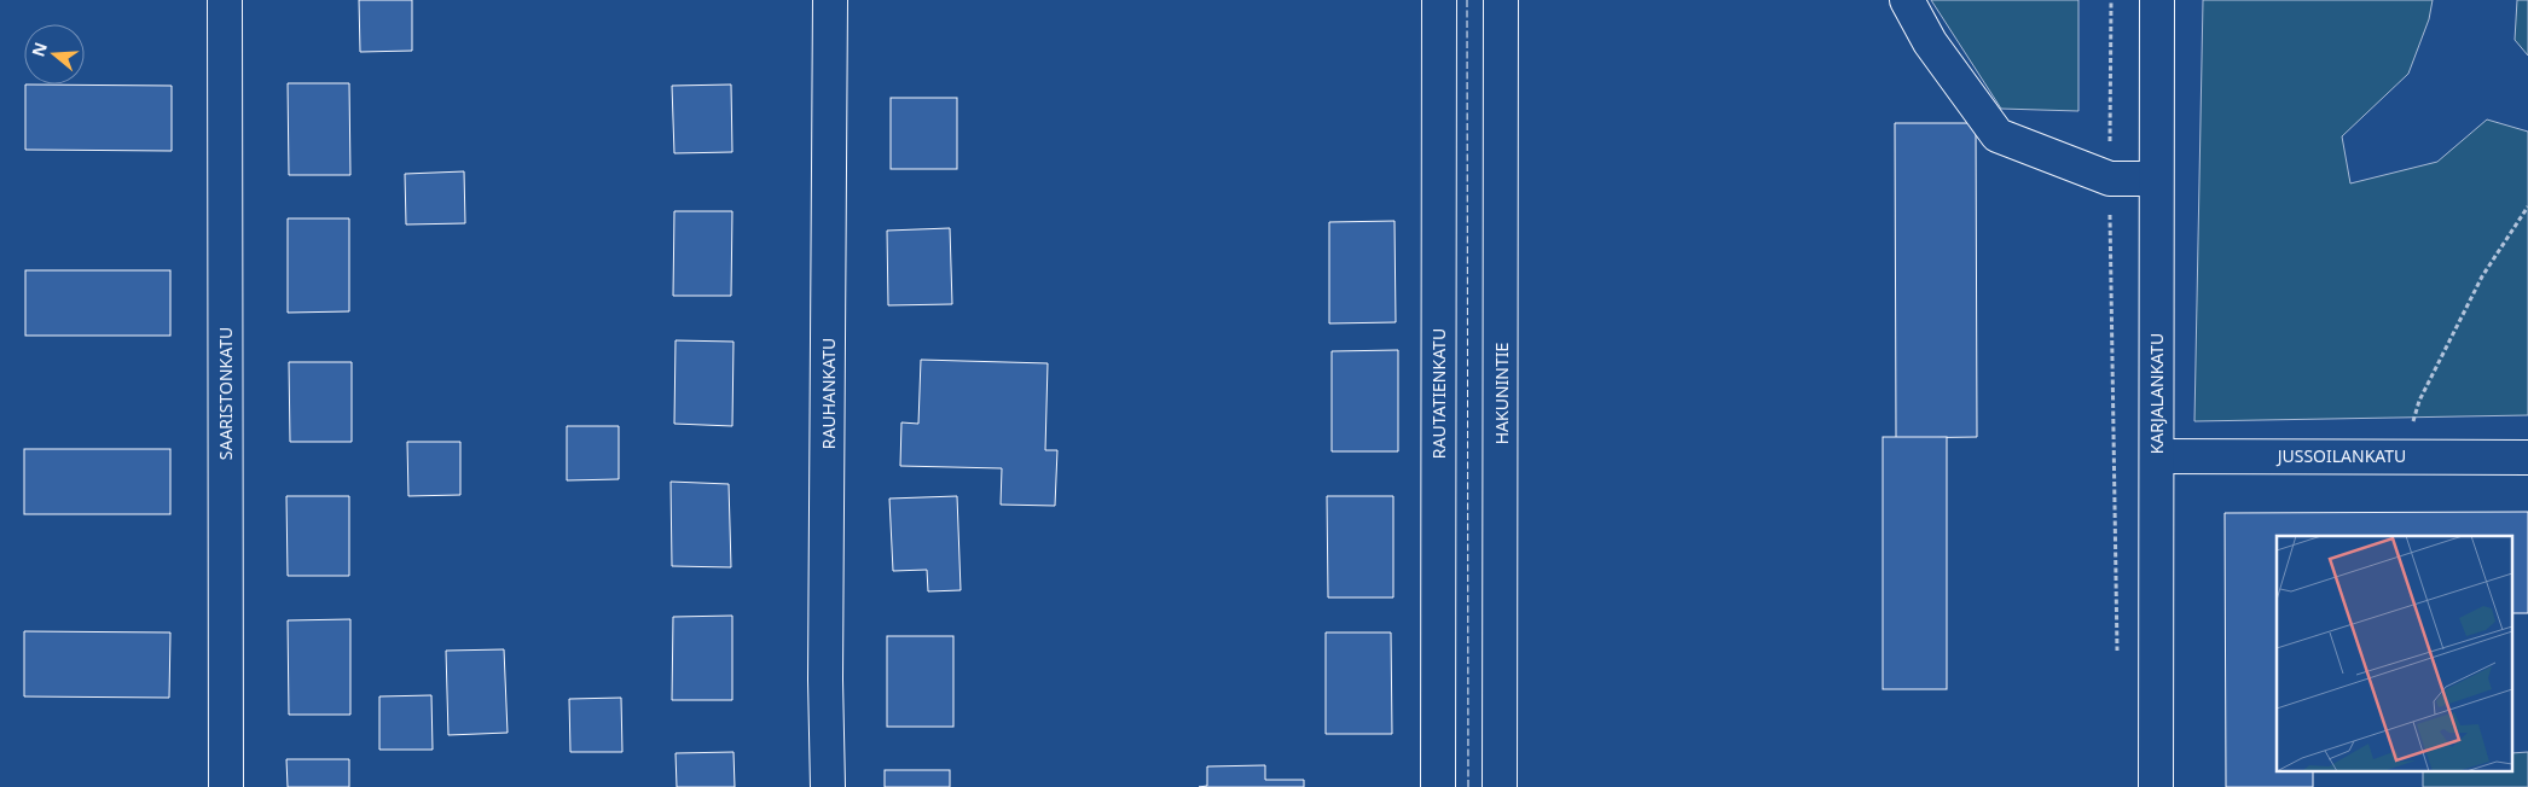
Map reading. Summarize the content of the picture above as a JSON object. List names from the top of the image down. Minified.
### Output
{"streets":{"main road":["SAARISTONKATU","RAUHANKATU","RAUTATIENKATU","HAKUNINTIE","KARJALANKATU","JUSSOILANKATU"]},"crossings":[["KARJALANKATU","JUSSOILANKATU"]],"north":"left"}
